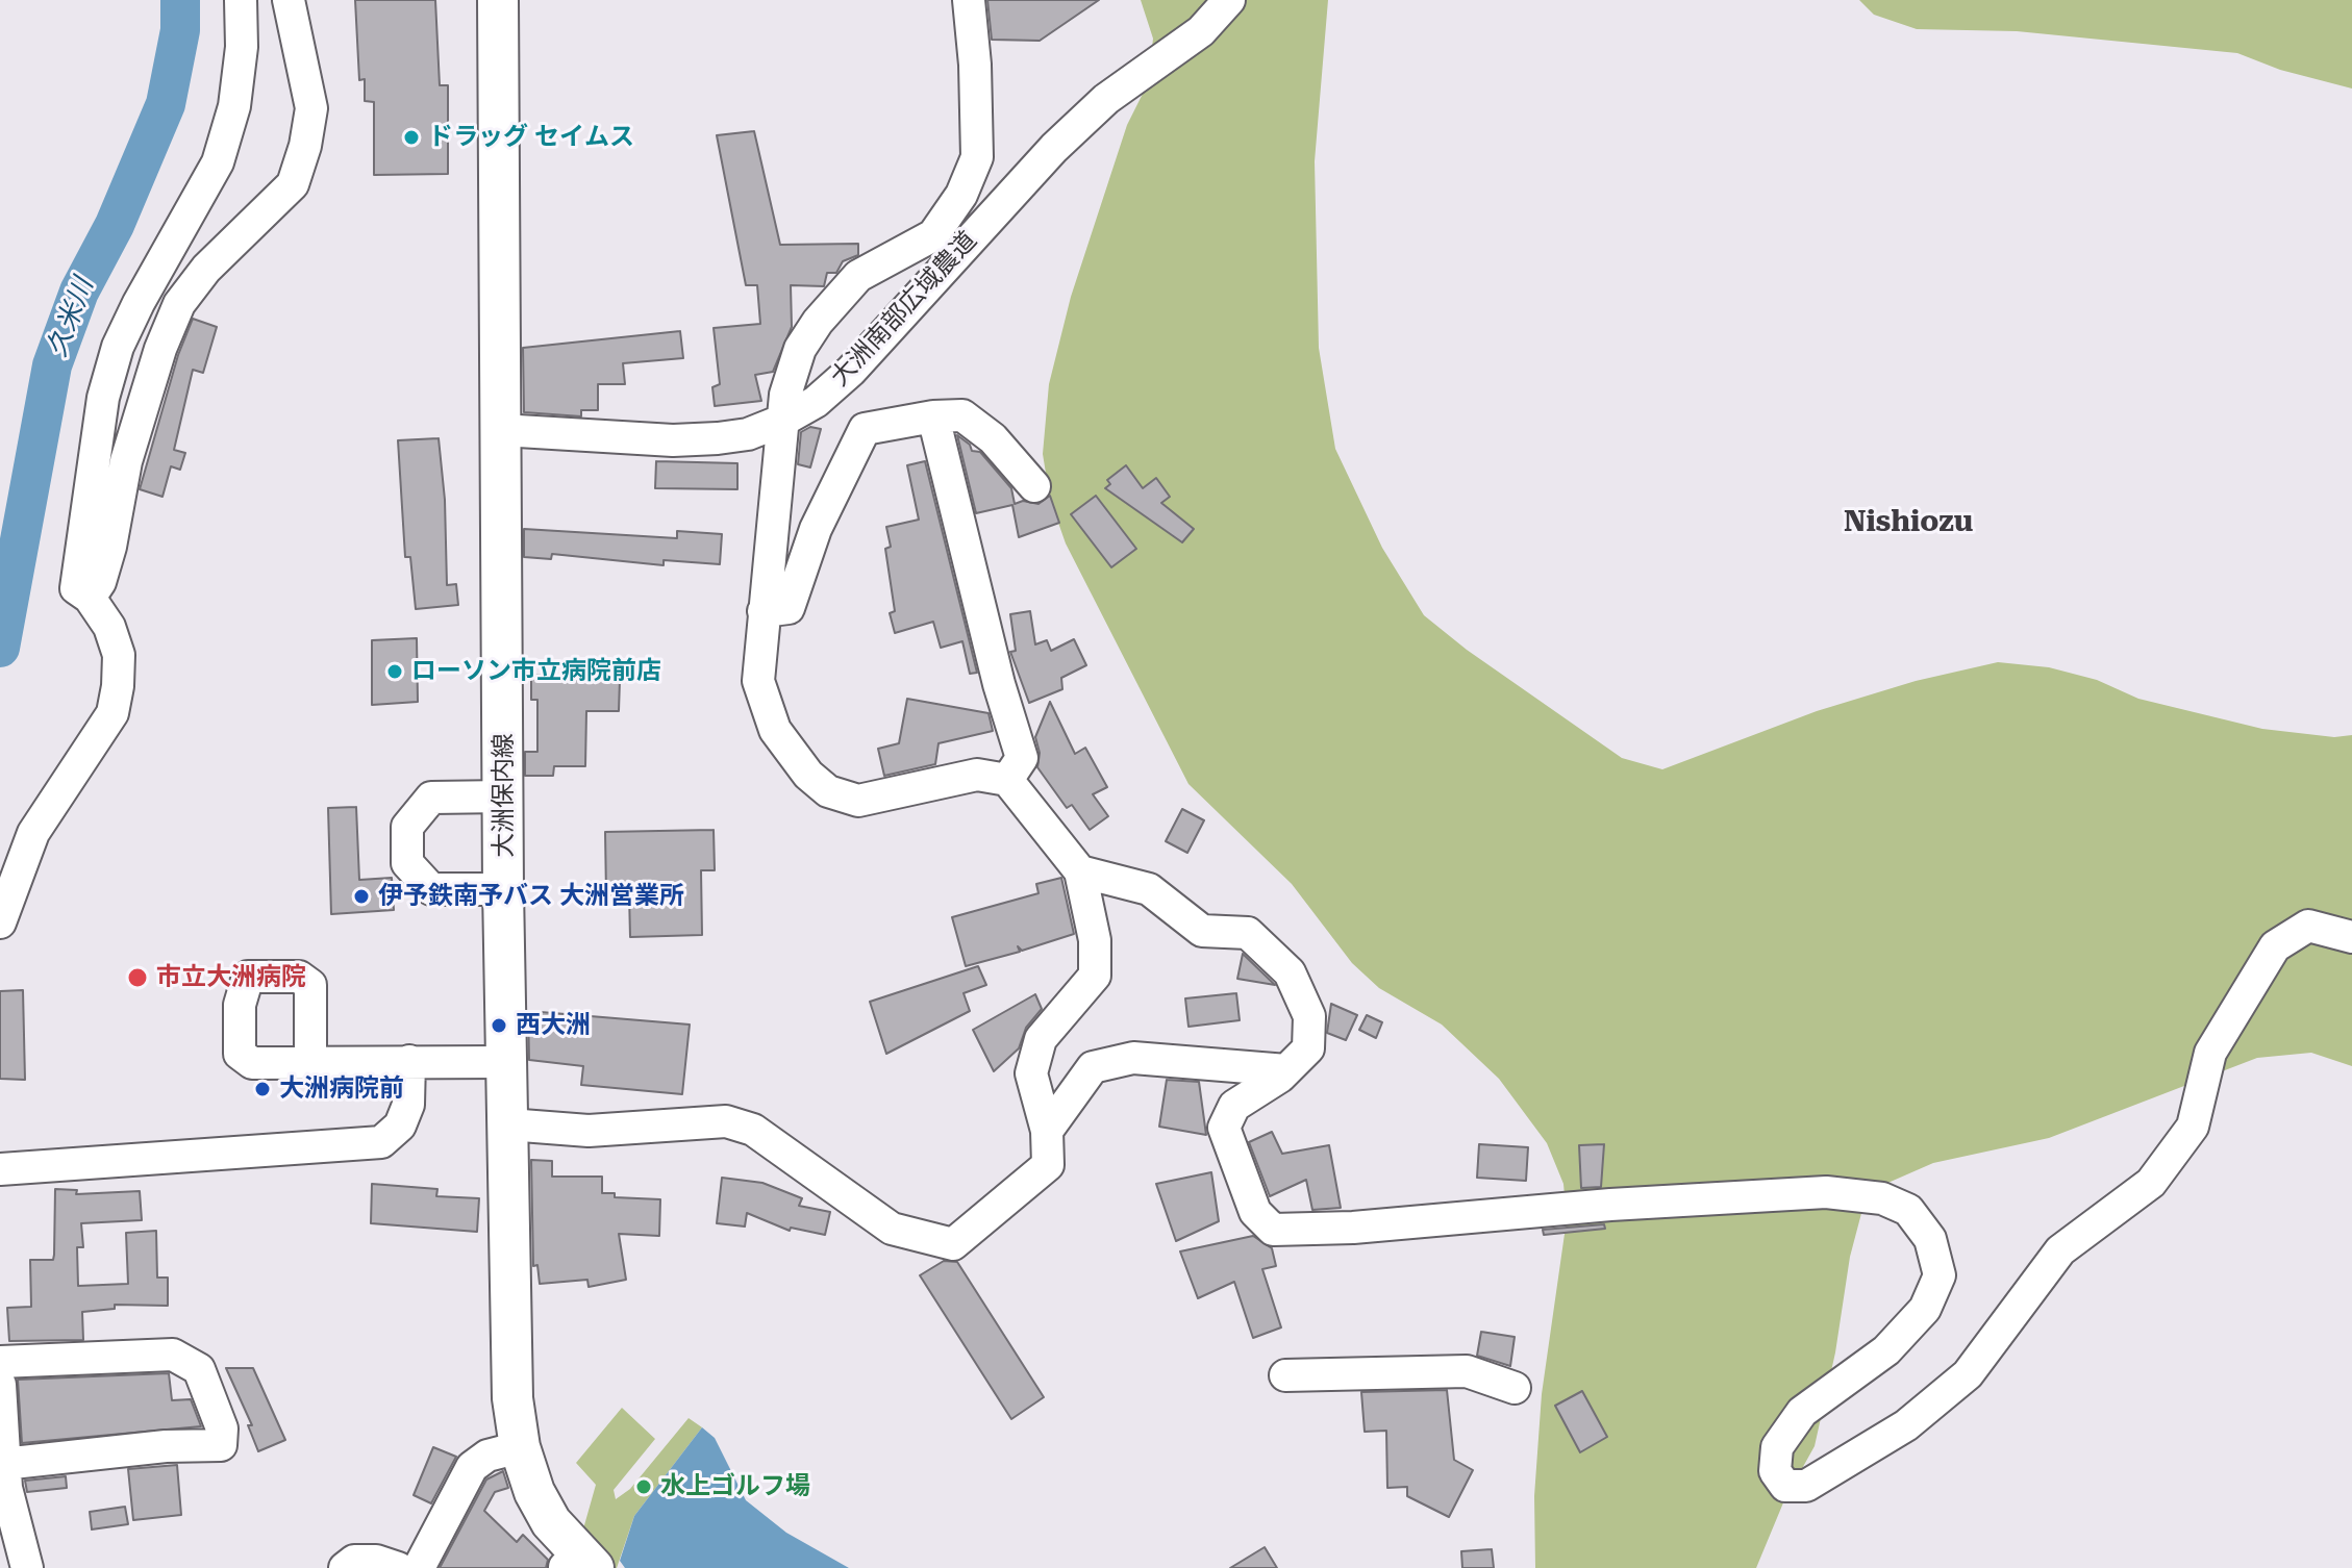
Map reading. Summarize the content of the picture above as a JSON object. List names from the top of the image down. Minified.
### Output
{"streets":{"main road":["大洲保内線"],"street":["大洲南部広域農道"]},"crossings":[["大洲南部広域農道","大洲保内線"]],"districts":["Nishiozu"],"water":["久米川"],"places":["ドラッグ セイムス","ローソン市立病院前店","伊予鉄南予バス 大洲営業所","市立大洲病院","西大洲","大洲病院前","水上ゴルフ場"]}
